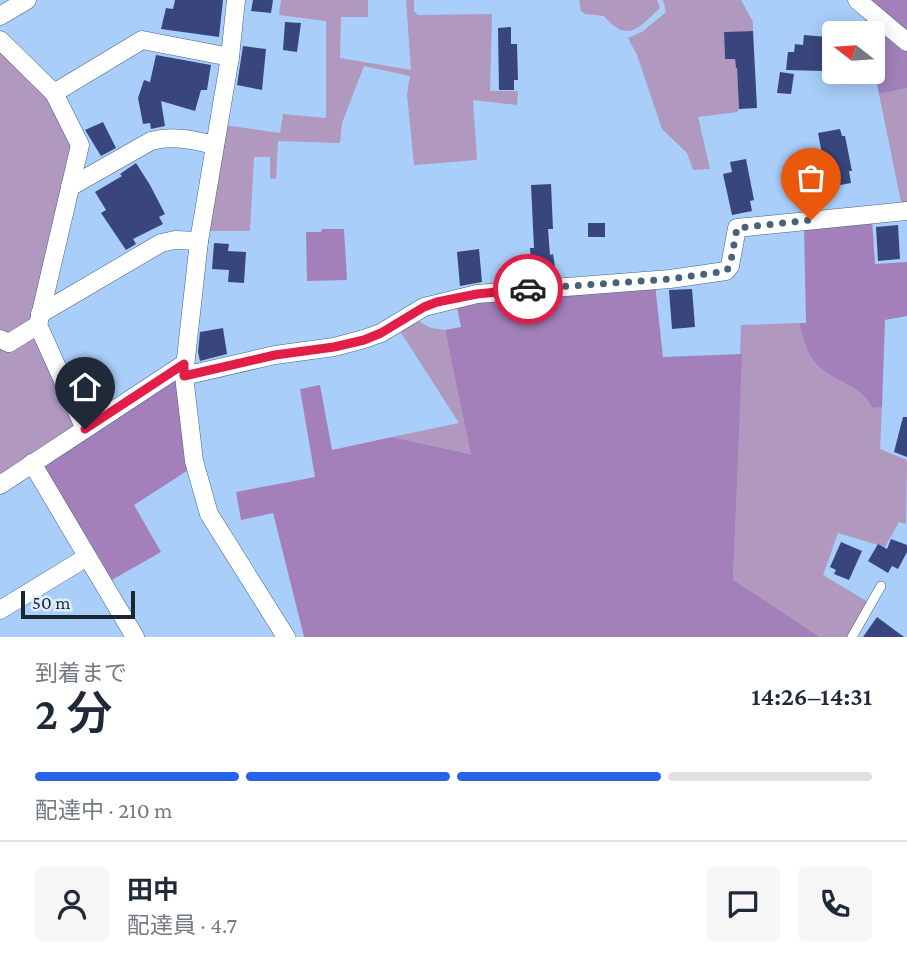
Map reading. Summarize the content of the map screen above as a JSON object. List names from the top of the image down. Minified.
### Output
{"scale_bar":"50 m","north":"left","page":{"scale":"50 m","heading":["2 分","到着まで","14:26–14:31"],"panel":["田中","配達員 · 4.7"],"bar":"配達中 · 210 m"}}
